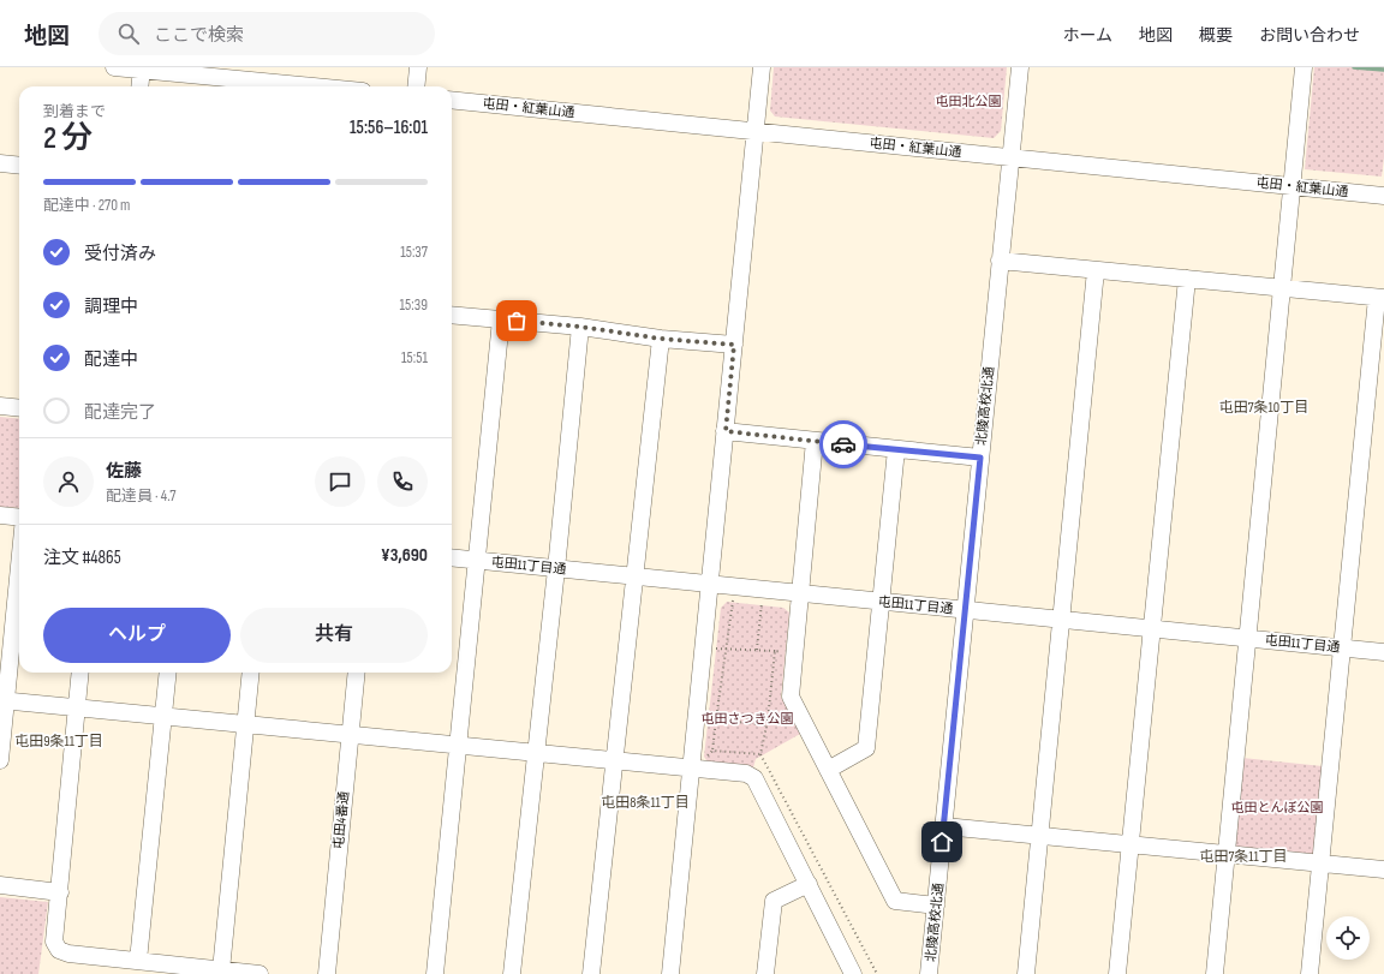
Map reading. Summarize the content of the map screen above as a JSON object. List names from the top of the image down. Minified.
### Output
{"streets":{"street":["屯田・紅葉山通","北陵高校北通","屯田11丁目通","屯田4番通"]},"crossings":[["屯田・紅葉山通","北陵高校北通"],["北陵高校北通","屯田11丁目通"]],"districts":["屯田7条10丁目","屯田9条11丁目","屯田8条11丁目","屯田7条11丁目"],"parks":["屯田北公園","屯田さつき公園","屯田とんぼ公園"],"page":{"header":"地図","search":"ここで検索","nav":["ホーム","地図","概要","お問い合わせ"],"heading":["2 分","到着まで","15:56–16:01"],"panel":["佐藤","配達員 · 4.7","注文 #4865","¥3,690"],"bar":"配達中 · 270 m","list":[["受付済み","15:37"],["調理中","15:39"],["配達中","15:51"],"配達完了"],"buttons":["ヘルプ","共有"]}}
